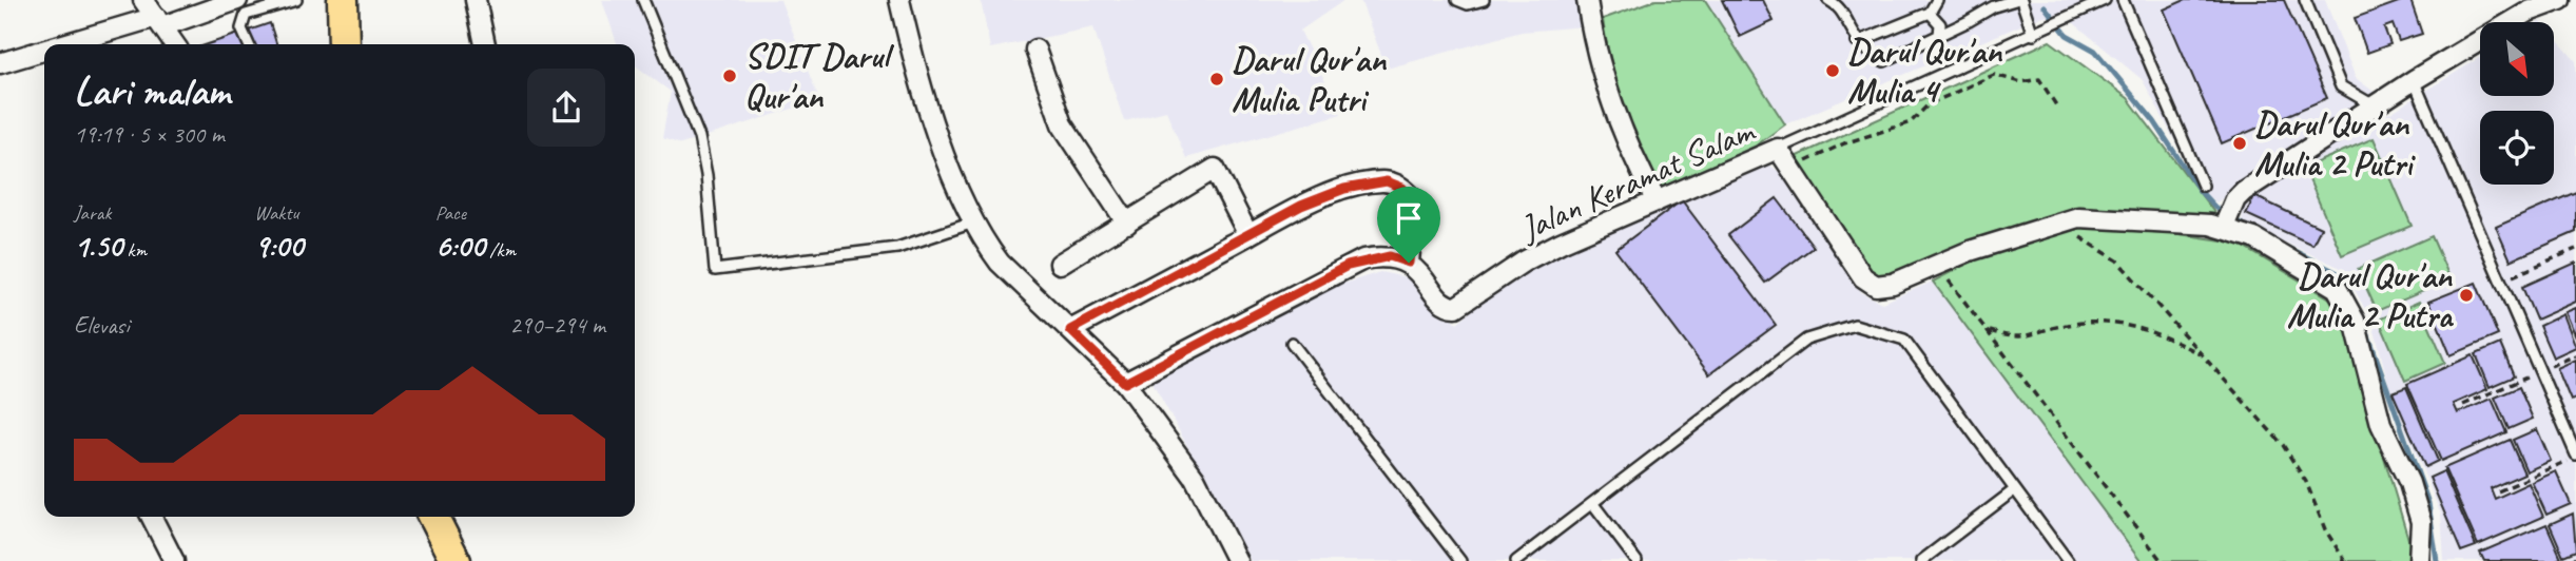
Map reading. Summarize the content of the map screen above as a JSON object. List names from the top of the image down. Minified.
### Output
{"streets":{"street":["Jalan Keramat Salam"]},"places":["Darul Qur'an Mulia 4","SDIT Darul Qur'an","Darul Qur'an Mulia Putri","Darul Qur'an Mulia 2 Putri","Darul Qur'an Mulia 2 Putra"],"north":"bottom right","page":{"heading":["Lari malam","19:19 · 5 × 300 m"],"stats":[["Jarak","1.50 km"],["Waktu","9:00"],["Pace","6:00 /km"]],"chart":["Elevasi","290–294 m"]}}
